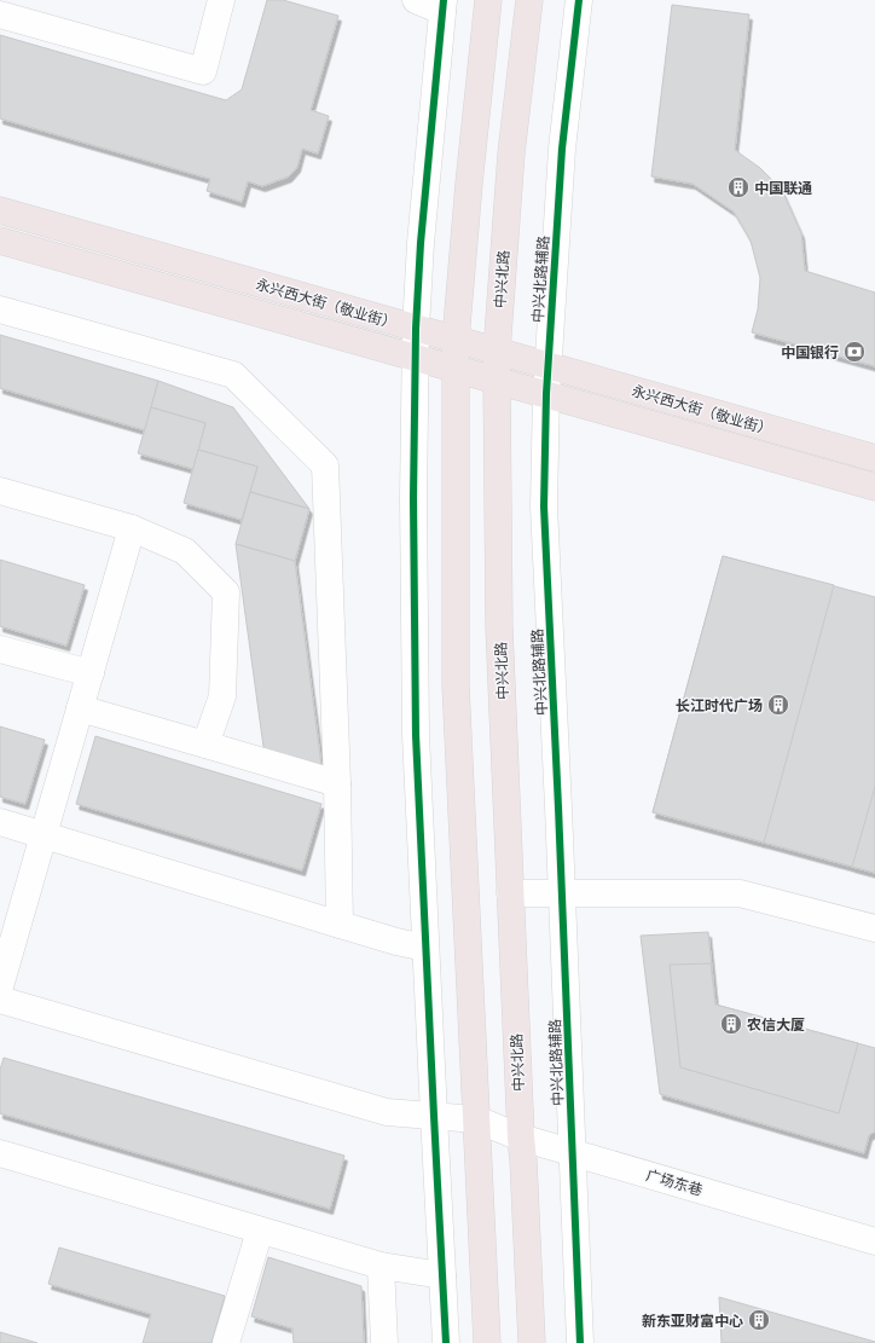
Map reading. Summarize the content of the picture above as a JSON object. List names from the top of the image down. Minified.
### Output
{"streets":{"main road":["中兴北路","永兴西大街（敬业街）"],"street":["中兴北路辅路","广场东巷"]},"crossings":[["中兴北路","永兴西大街（敬业街）"],["中兴北路","广场东巷"],["中兴北路辅路","永兴西大街（敬业街）"],["中兴北路辅路","广场东巷"]],"places":{"building":["中国联通","长江时代广场","农信大厦","新东亚财富中心"],"bank":["中国银行"]}}
